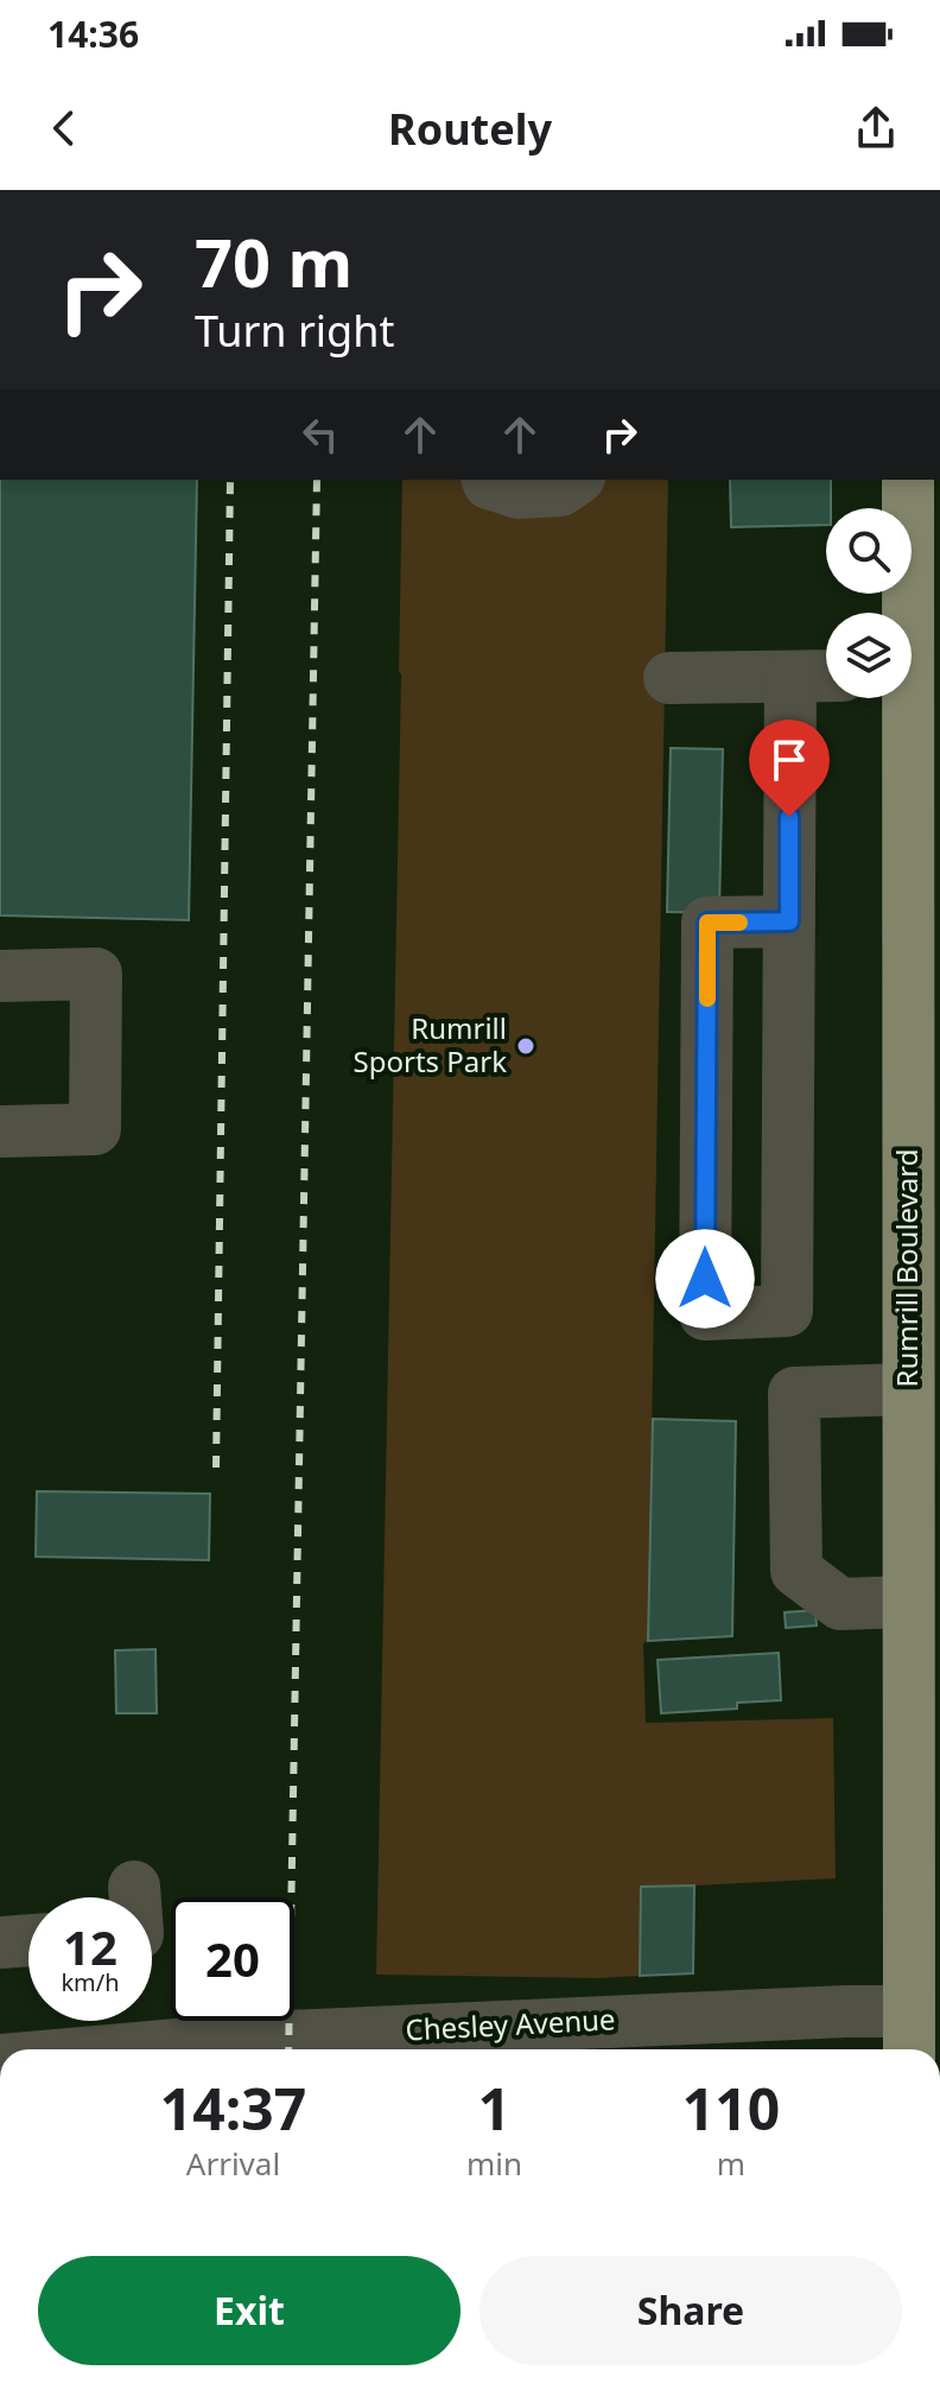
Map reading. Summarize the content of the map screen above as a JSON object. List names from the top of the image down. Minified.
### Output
{"streets":{"main road":["Rumrill Boulevard"],"street":["Chesley Avenue"]},"crossings":[["Rumrill Boulevard","Chesley Avenue"]],"places":["Rumrill Sports Park"],"page":{"status":"14:36","header":"Routely","turn":["70 m","Turn right"],"speed":"12 km/h","limit":"20","eta":["14:37","Arrival","1","min","110","m"],"buttons":["Exit","Share"]}}
